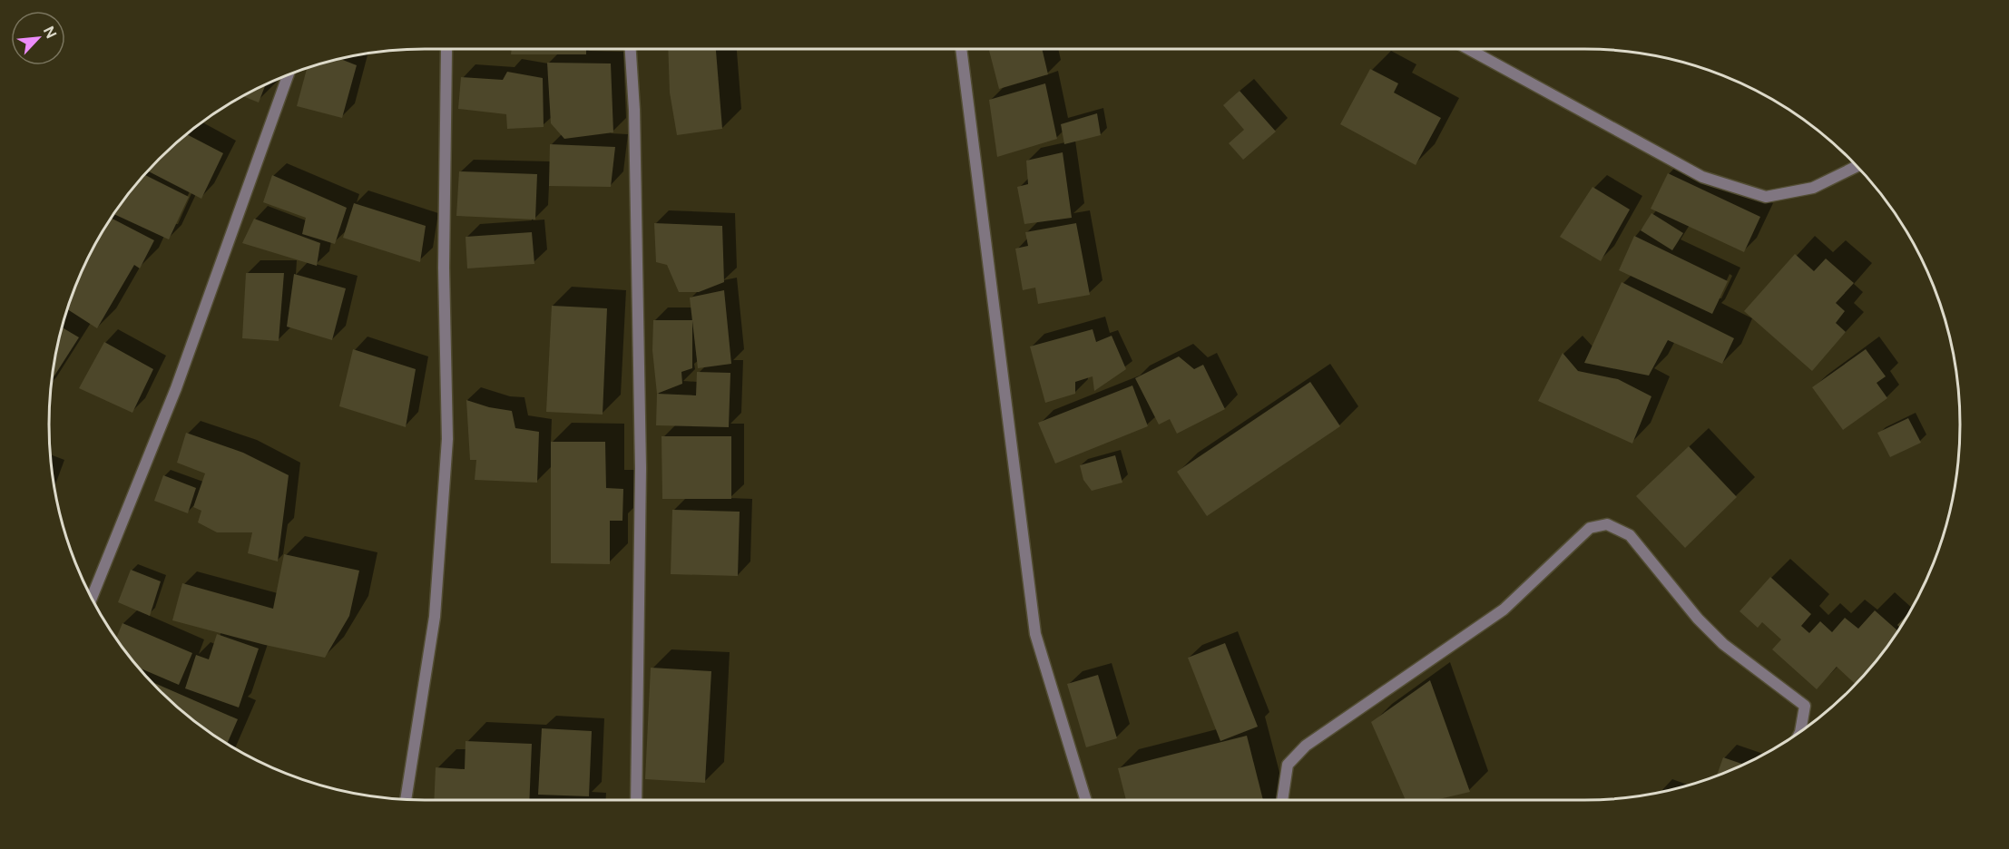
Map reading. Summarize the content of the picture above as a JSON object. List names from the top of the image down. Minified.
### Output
{"north":"top right"}
